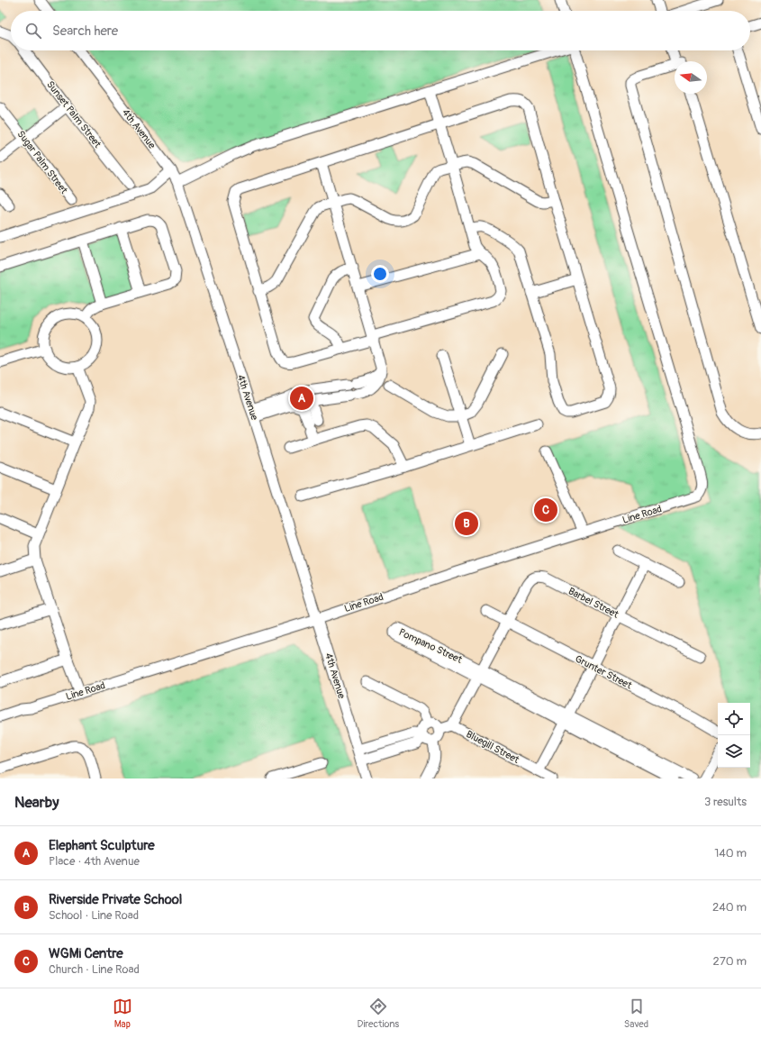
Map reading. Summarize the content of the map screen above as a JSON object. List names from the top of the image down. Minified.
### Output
{"streets":{"street":["Sunset Palm Street","4th Avenue","Sugar Palm Street","Line Road","Barbel Street","Pompano Street","Grunter Street","Bluegill Street"]},"crossings":[["4th Avenue","Line Road"],["Barbel Street","Pompano Street"],["Barbel Street","Grunter Street"],["Barbel Street","Bluegill Street"]],"north":"left","page":{"search":"Search here","pins":["A","C","B"],"heading":["Nearby","3 results"],"list":[{"mark":"A","name":"Elephant Sculpture","note":"Place · 4th Avenue","value":"140 m"},{"mark":"B","name":"Riverside Private School","note":"School · Line Road","value":"240 m"},{"mark":"C","name":"WGMi Centre","note":"Church · Line Road","value":"270 m"}],"nav":["Map","Directions","Saved"]}}
